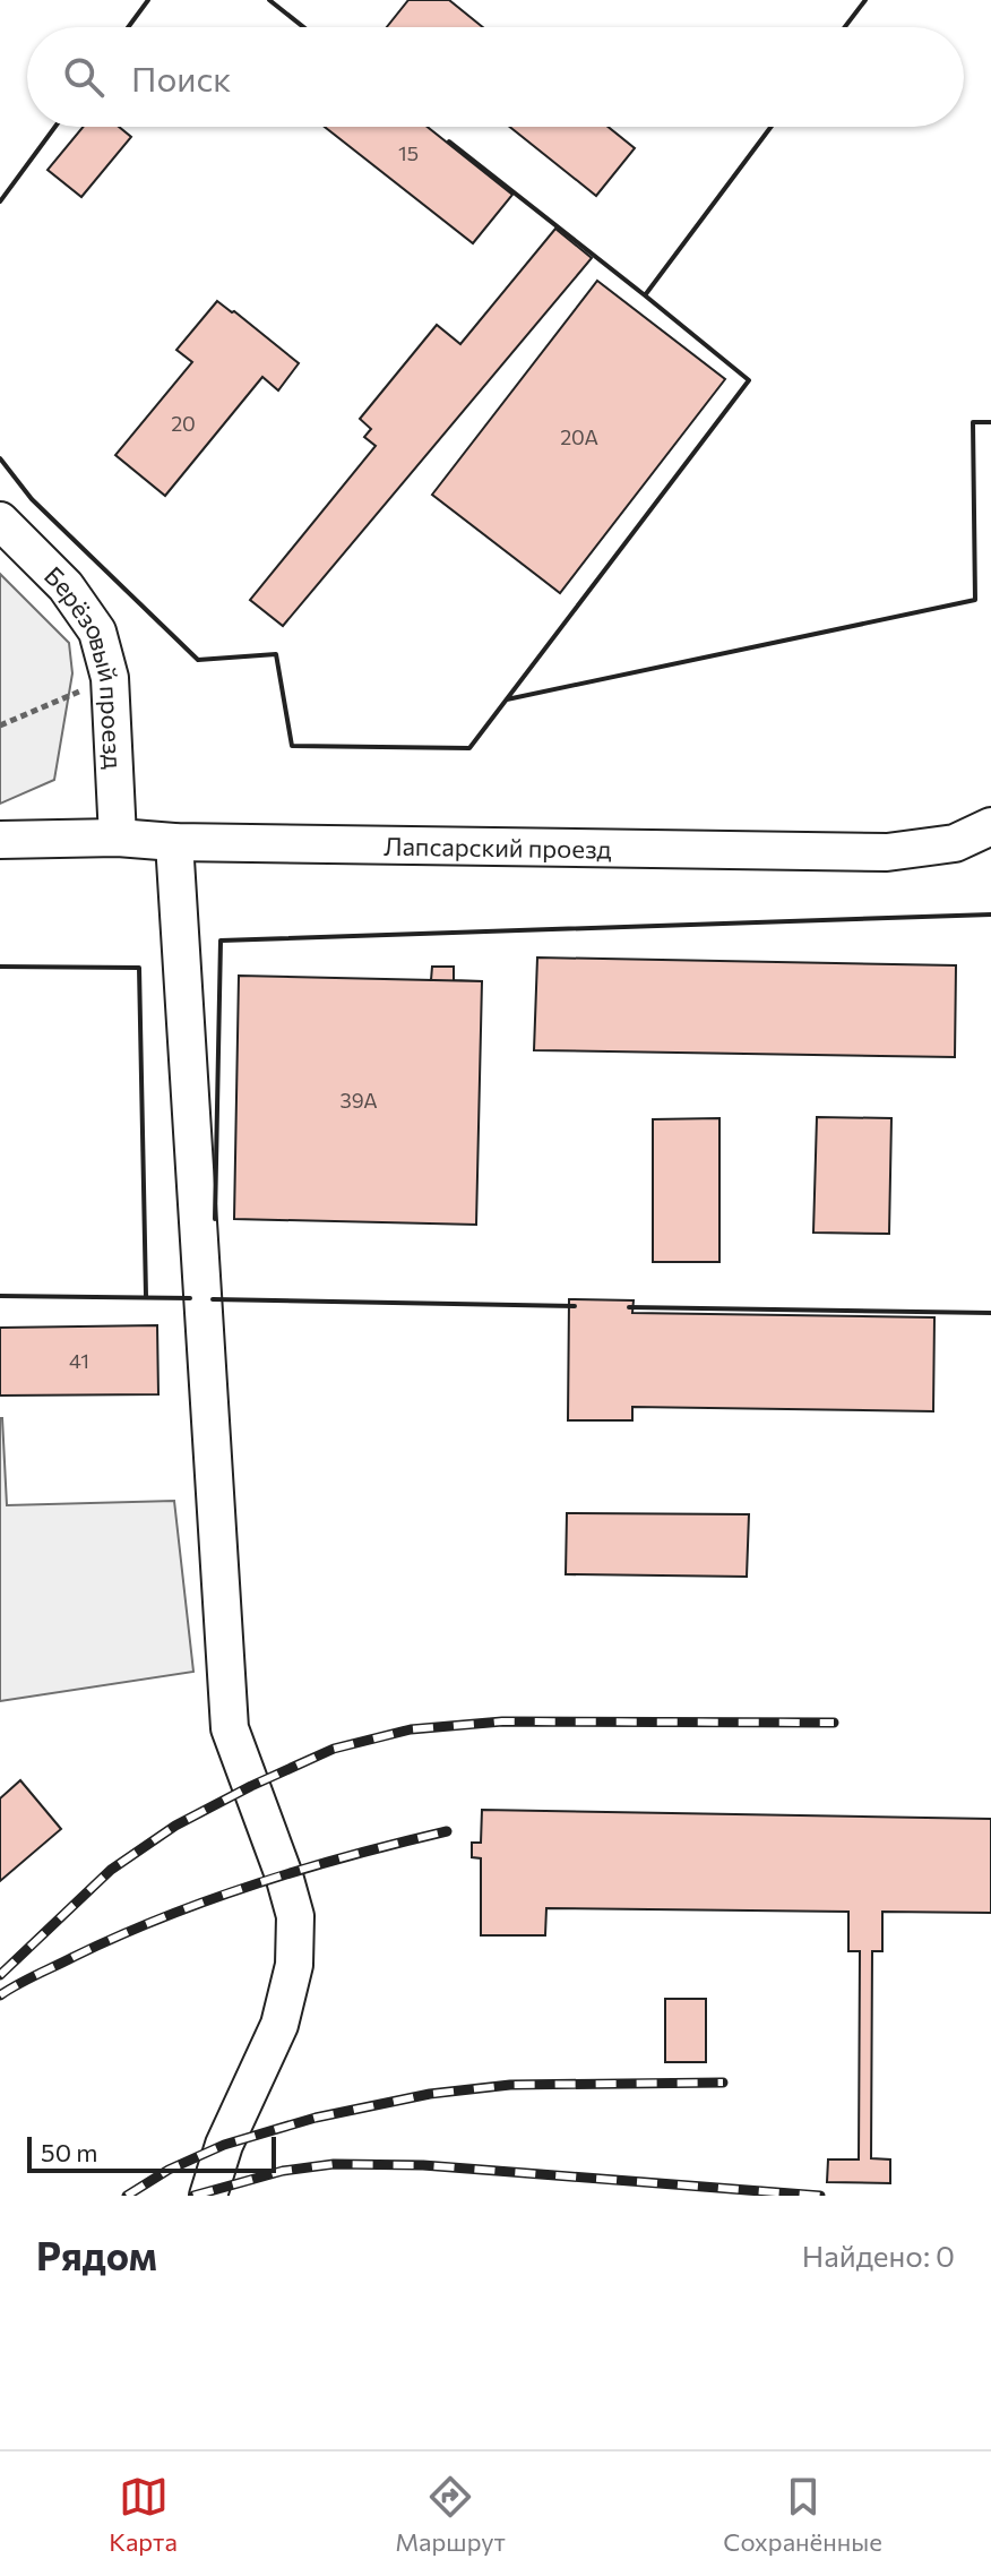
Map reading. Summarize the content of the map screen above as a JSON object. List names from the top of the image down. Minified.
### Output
{"streets":{"street":["Берёзовый проезд","Лапсарский проезд"]},"crossings":[["Берёзовый проезд","Лапсарский проезд"]],"house_numbers":["15","20","20А","39А","41"],"scale_bar":"50 m","page":{"search":"Поиск","scale":"50 m","heading":["Рядом","Найдено: 0"],"nav":["Карта","Маршрут","Сохранённые"]}}
